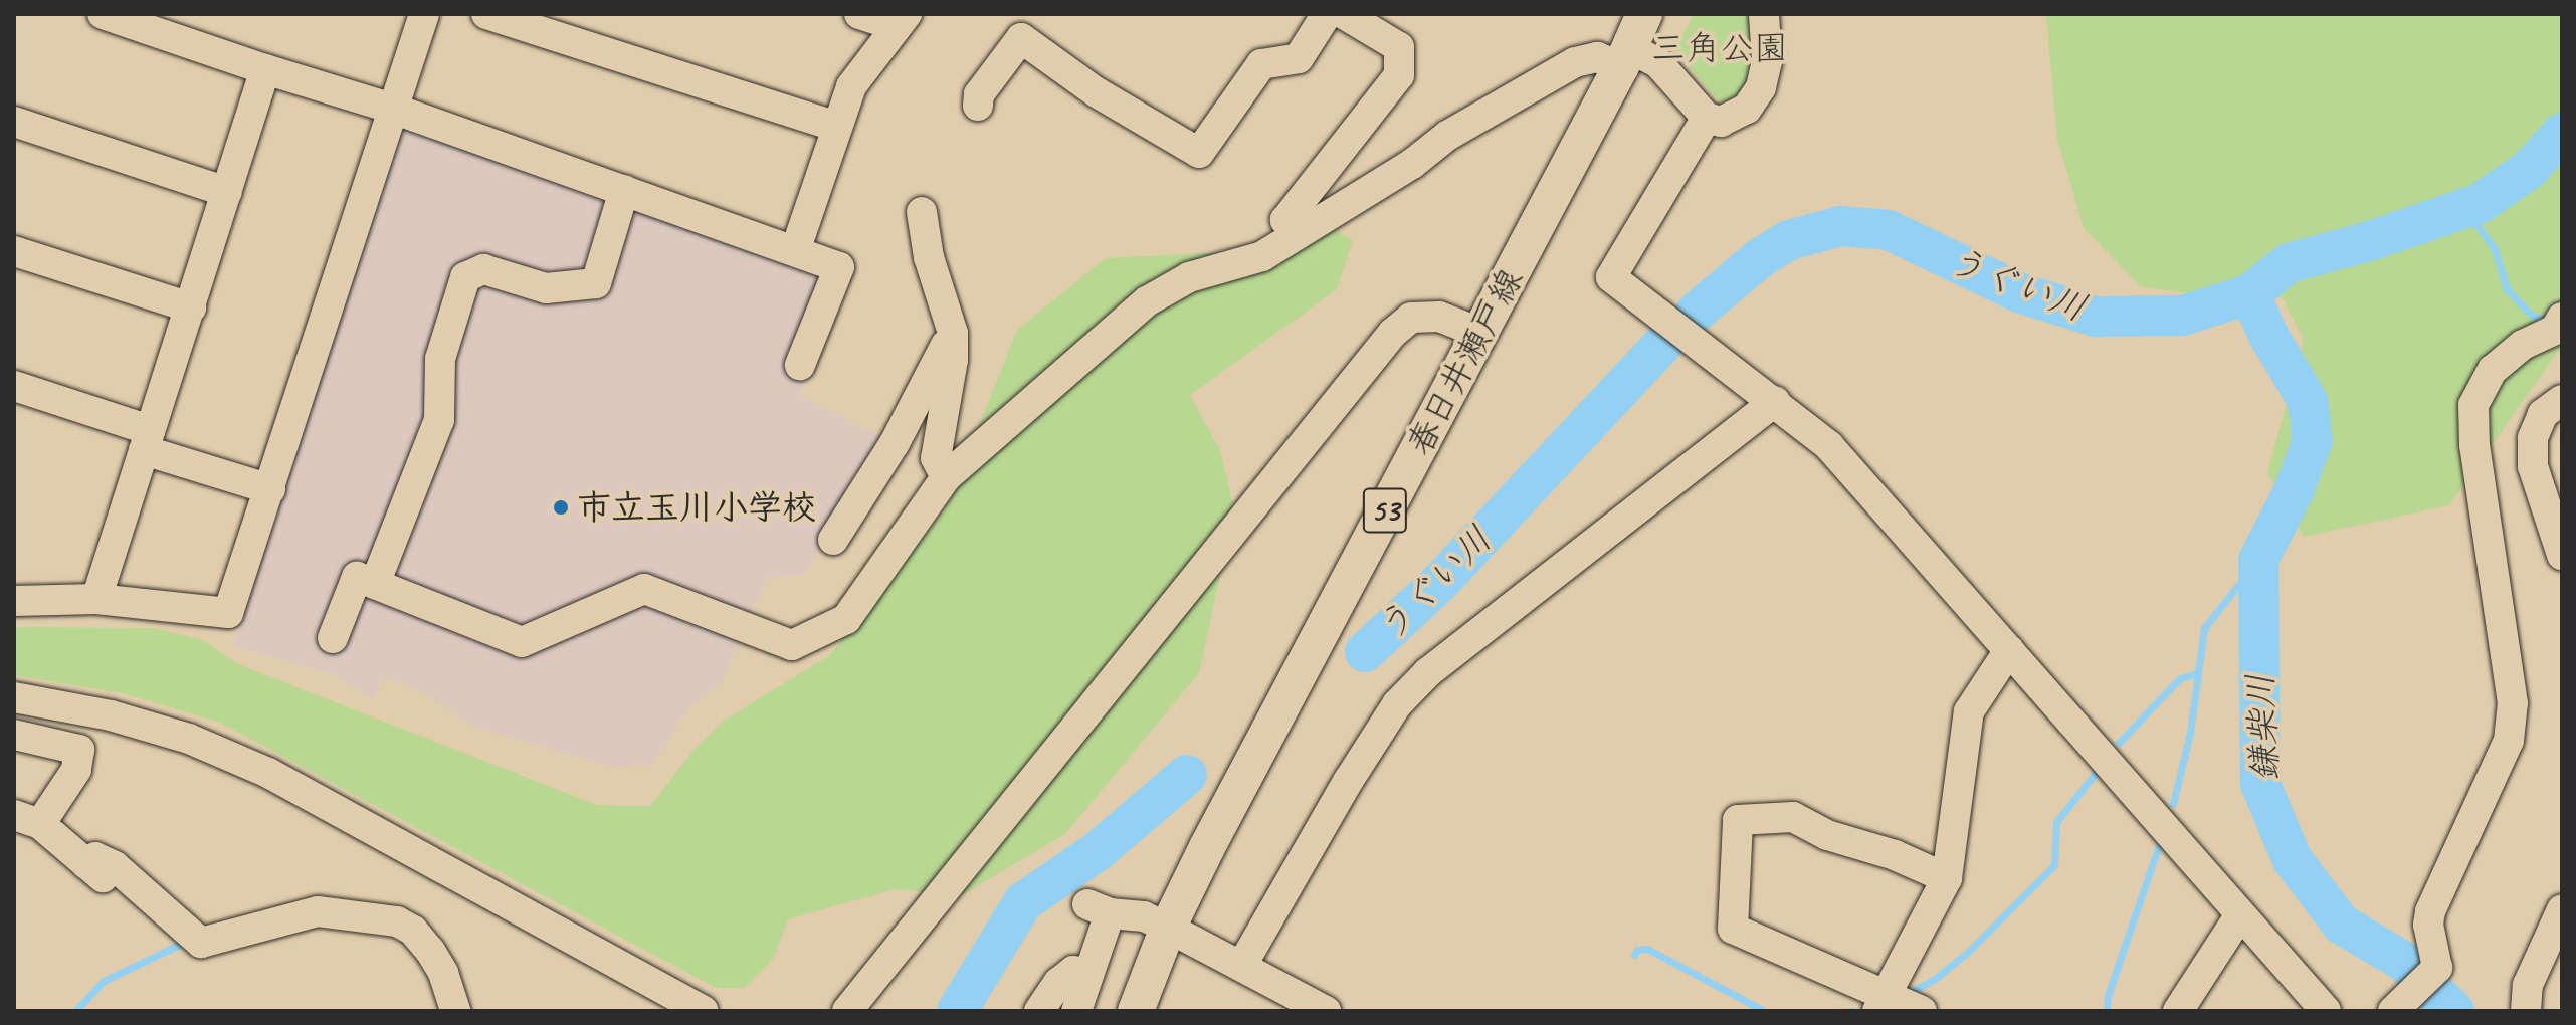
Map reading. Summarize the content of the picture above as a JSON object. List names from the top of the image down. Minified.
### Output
{"streets":{"main road":["春日井瀬戸線","53"]},"water":["うぐい川","鎌柴川"],"parks":["三角公園"],"places":["市立玉川小学校"]}
